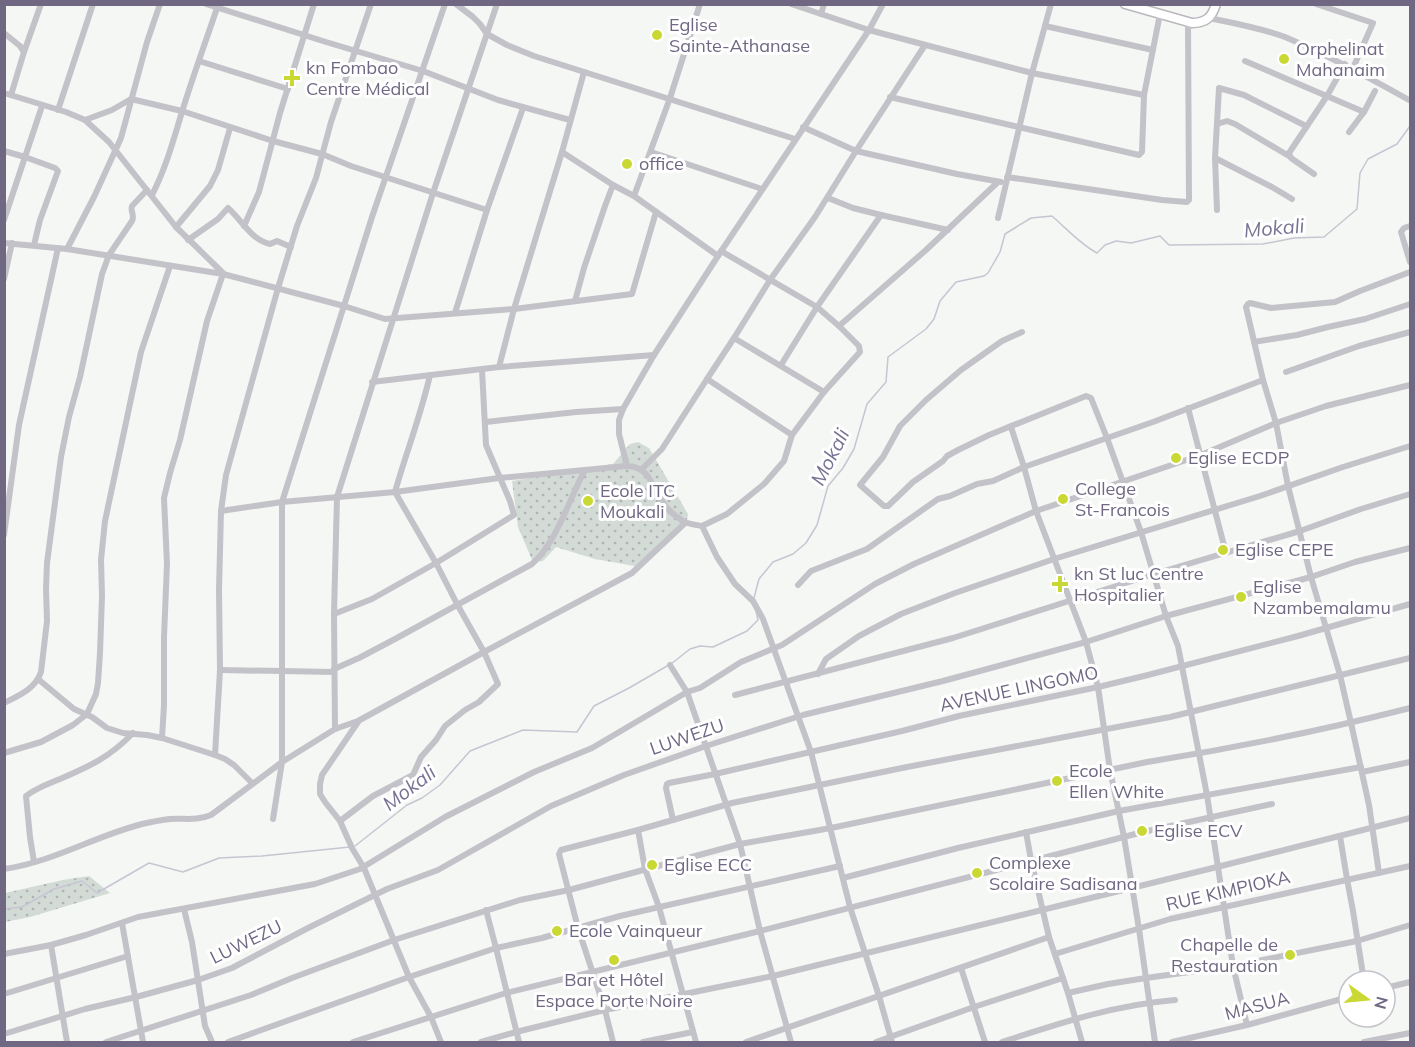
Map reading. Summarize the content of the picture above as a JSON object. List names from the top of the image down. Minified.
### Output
{"streets":{"street":["AVENUE LINGOMO","LUWEZU","RUE KIMPIOKA","MASUA"]},"water":["Mokali"],"places":{"other":["Eglise Sainte-Athanase","Orphelinat Mahanaim","office","Eglise ECDP","College St-Francois","Ecole ITC Moukali","Eglise CEPE","Eglise Nzambemalamu","Ecole Ellen White","Eglise ECV","Eglise ECC","Complexe Scolaire Sadisana","Ecole Vainqueur","Chapelle de Restauration","Bar et Hôtel Espace Porte Noire"],"health":["kn Fombao Centre Médical","kn St luc Centre Hospitalier"]},"north":"right"}
